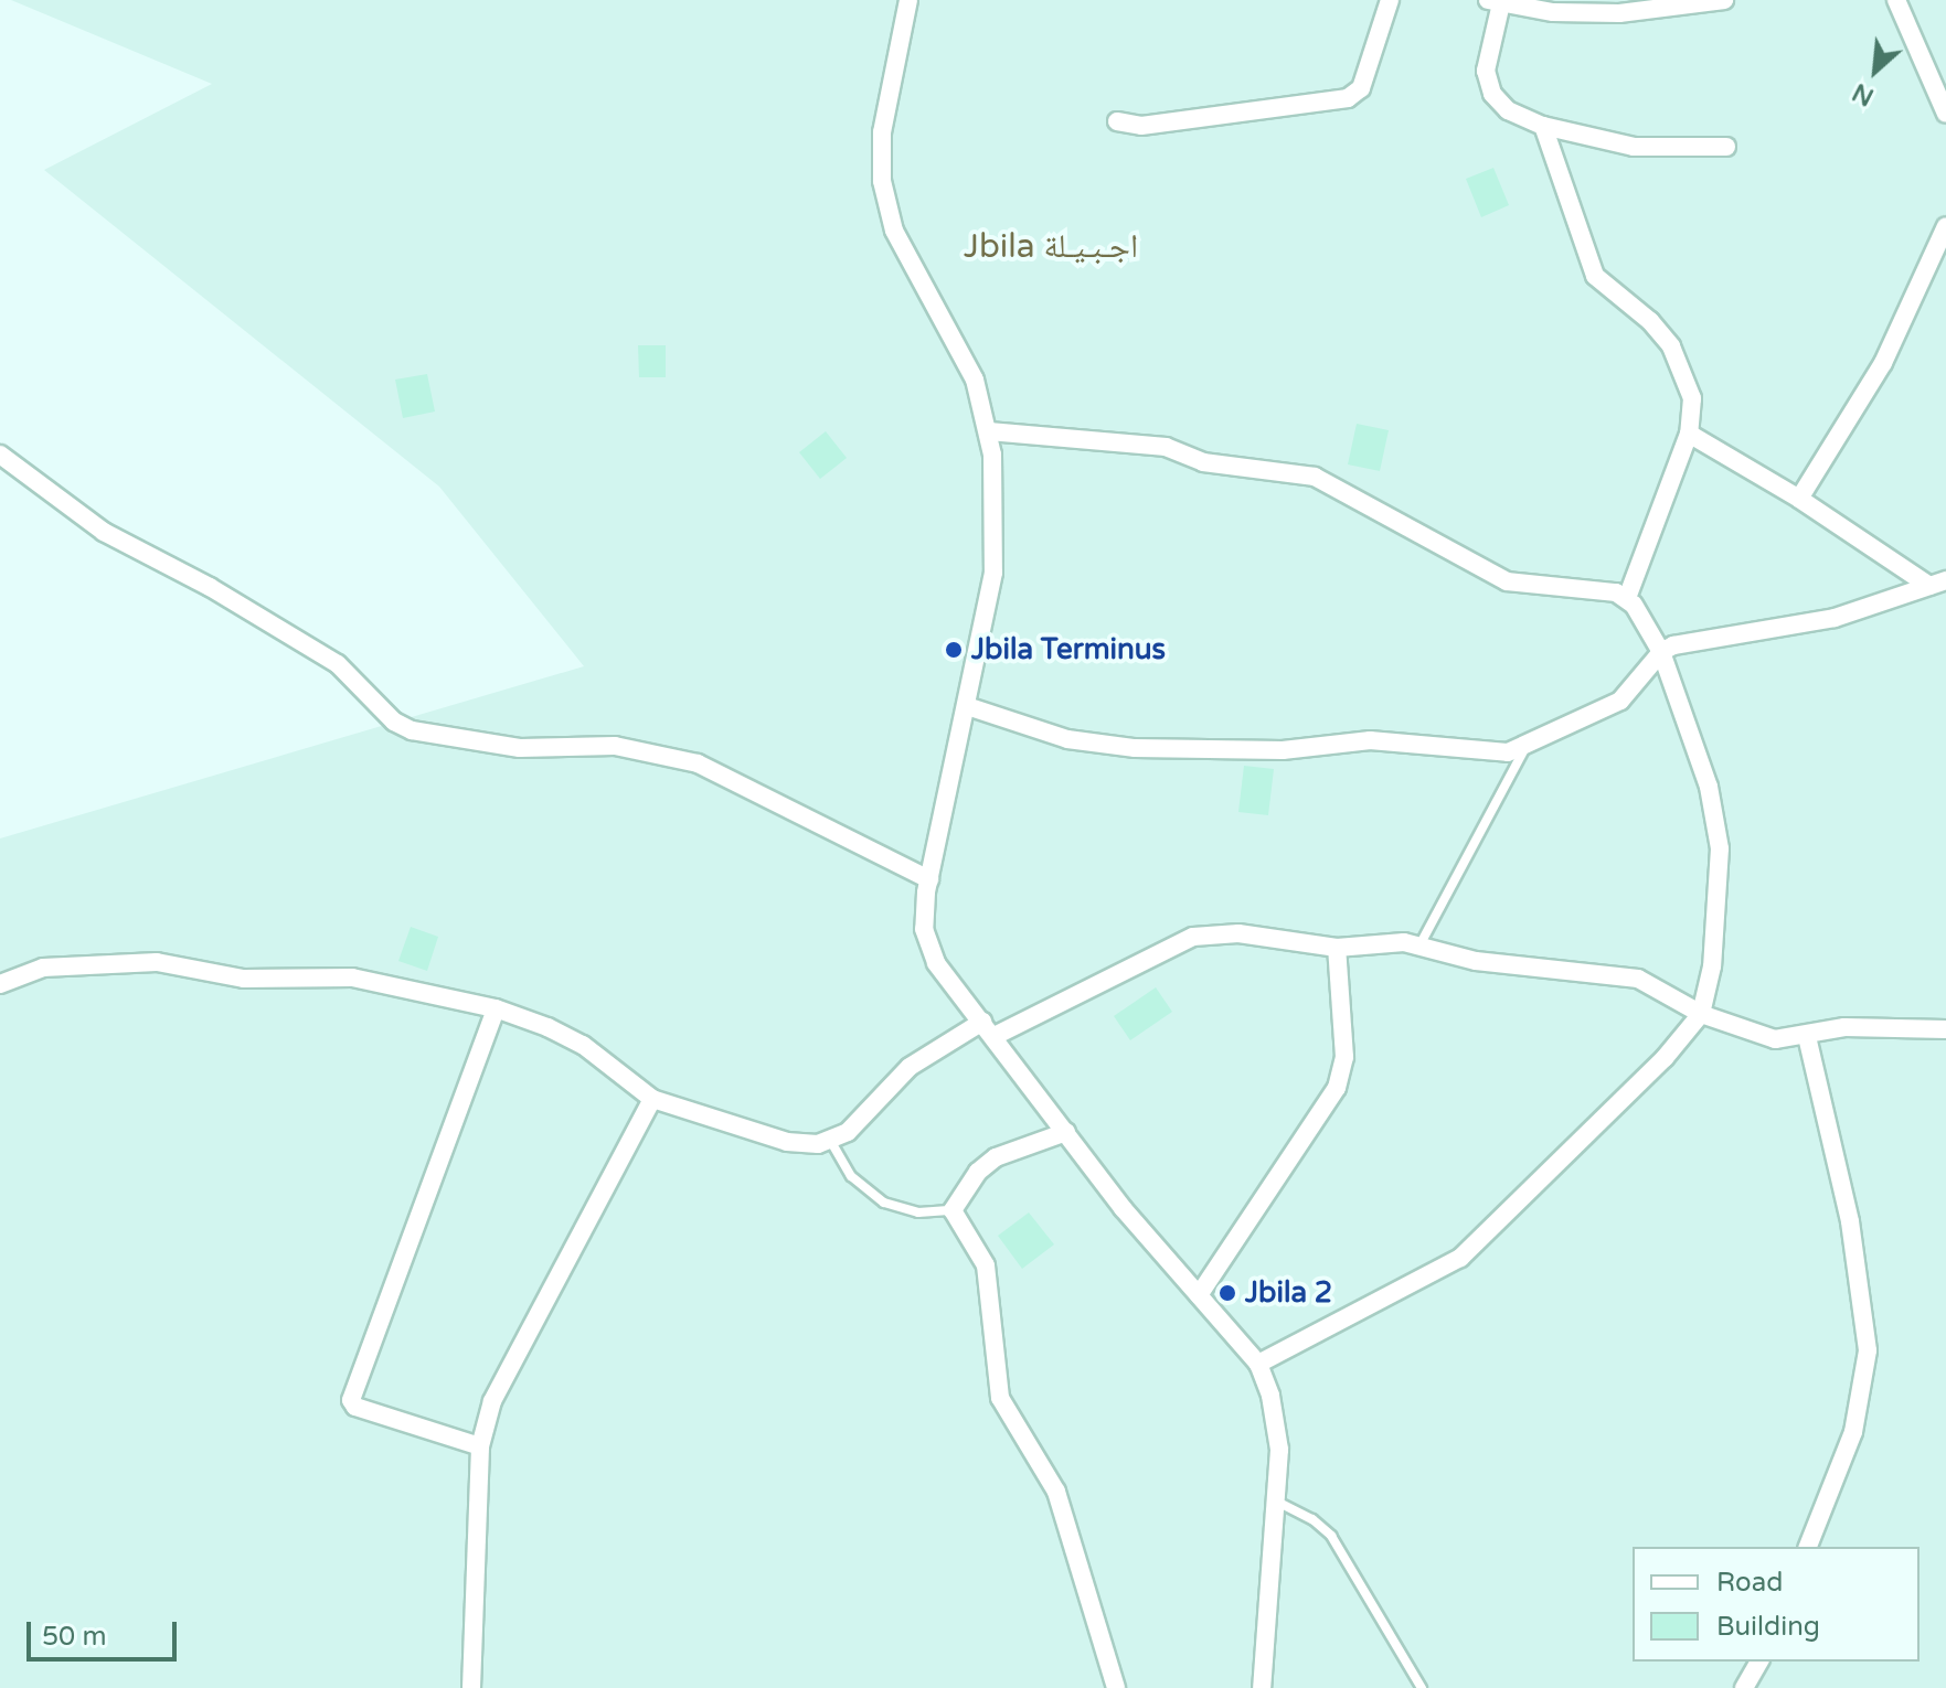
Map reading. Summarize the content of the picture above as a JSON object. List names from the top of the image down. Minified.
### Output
{"districts":["Jbila اجـبـيـلة"],"places":["Jbila Terminus","Jbila 2"],"legend":["Road","Building"],"scale_bar":"50 m","north":"bottom left"}
